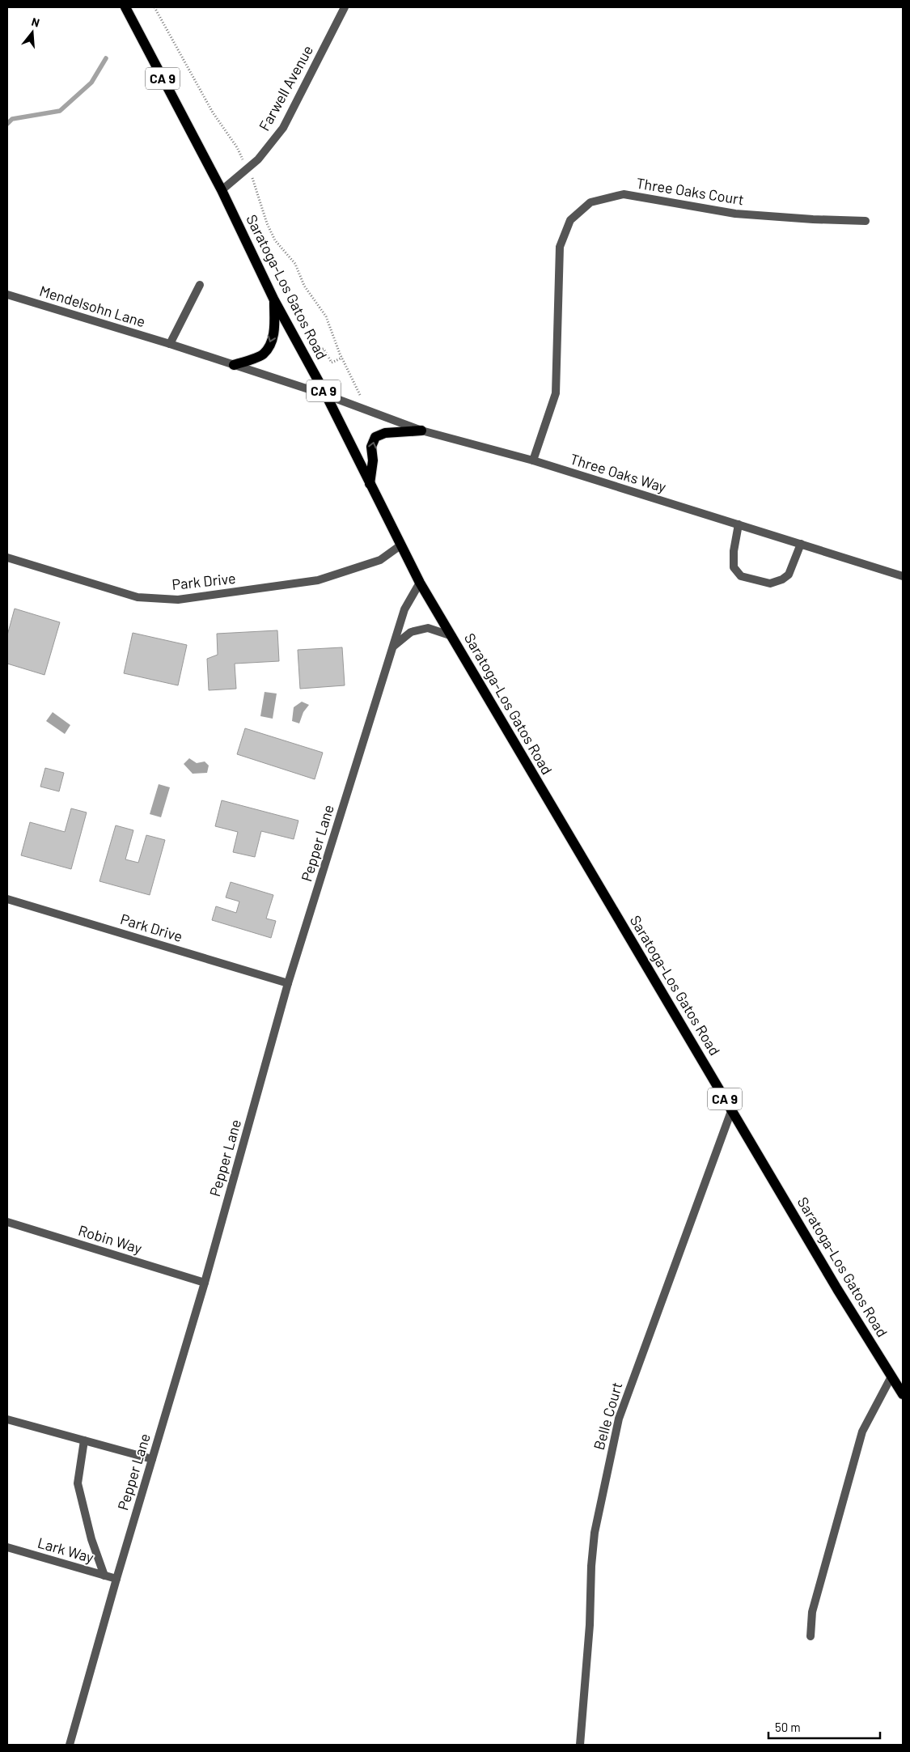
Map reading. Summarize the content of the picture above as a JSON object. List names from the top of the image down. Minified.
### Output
{"streets":{"main road":["CA 9","Saratoga-Los Gatos Road"],"street":["Farwell Avenue","Three Oaks Court","Mendelsohn Lane","Three Oaks Way","Park Drive","Pepper Lane","Robin Way","Belle Court","Lark Way"]},"crossings":[["Farwell Avenue","Saratoga-Los Gatos Road"],["Three Oaks Court","Three Oaks Way"],["Saratoga-Los Gatos Road","Mendelsohn Lane"],["Saratoga-Los Gatos Road","Three Oaks Way"],["Saratoga-Los Gatos Road","Park Drive"],["Saratoga-Los Gatos Road","Pepper Lane"],["Saratoga-Los Gatos Road","Belle Court"],["Mendelsohn Lane","Three Oaks Way"],["Park Drive","Pepper Lane"],["Pepper Lane","Robin Way"],["Pepper Lane","Lark Way"]],"scale_bar":"50 m","north":"top"}
